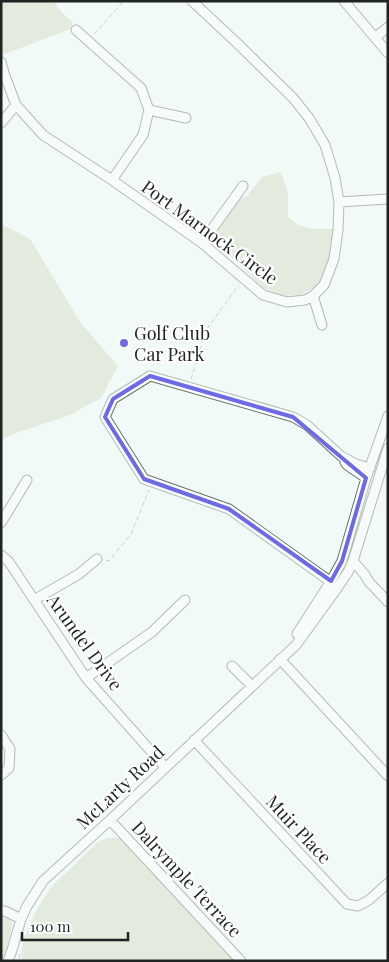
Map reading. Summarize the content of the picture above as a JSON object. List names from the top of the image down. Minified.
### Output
{"streets":{"street":["Port Marnock Circle","Arundel Drive","McLarty Road","Muir Place","Dalrymple Terrace"]},"crossings":[["Arundel Drive","McLarty Road"],["McLarty Road","Muir Place"],["McLarty Road","Dalrymple Terrace"]],"places":["Golf Club Car Park"],"scale_bar":"100 m"}
